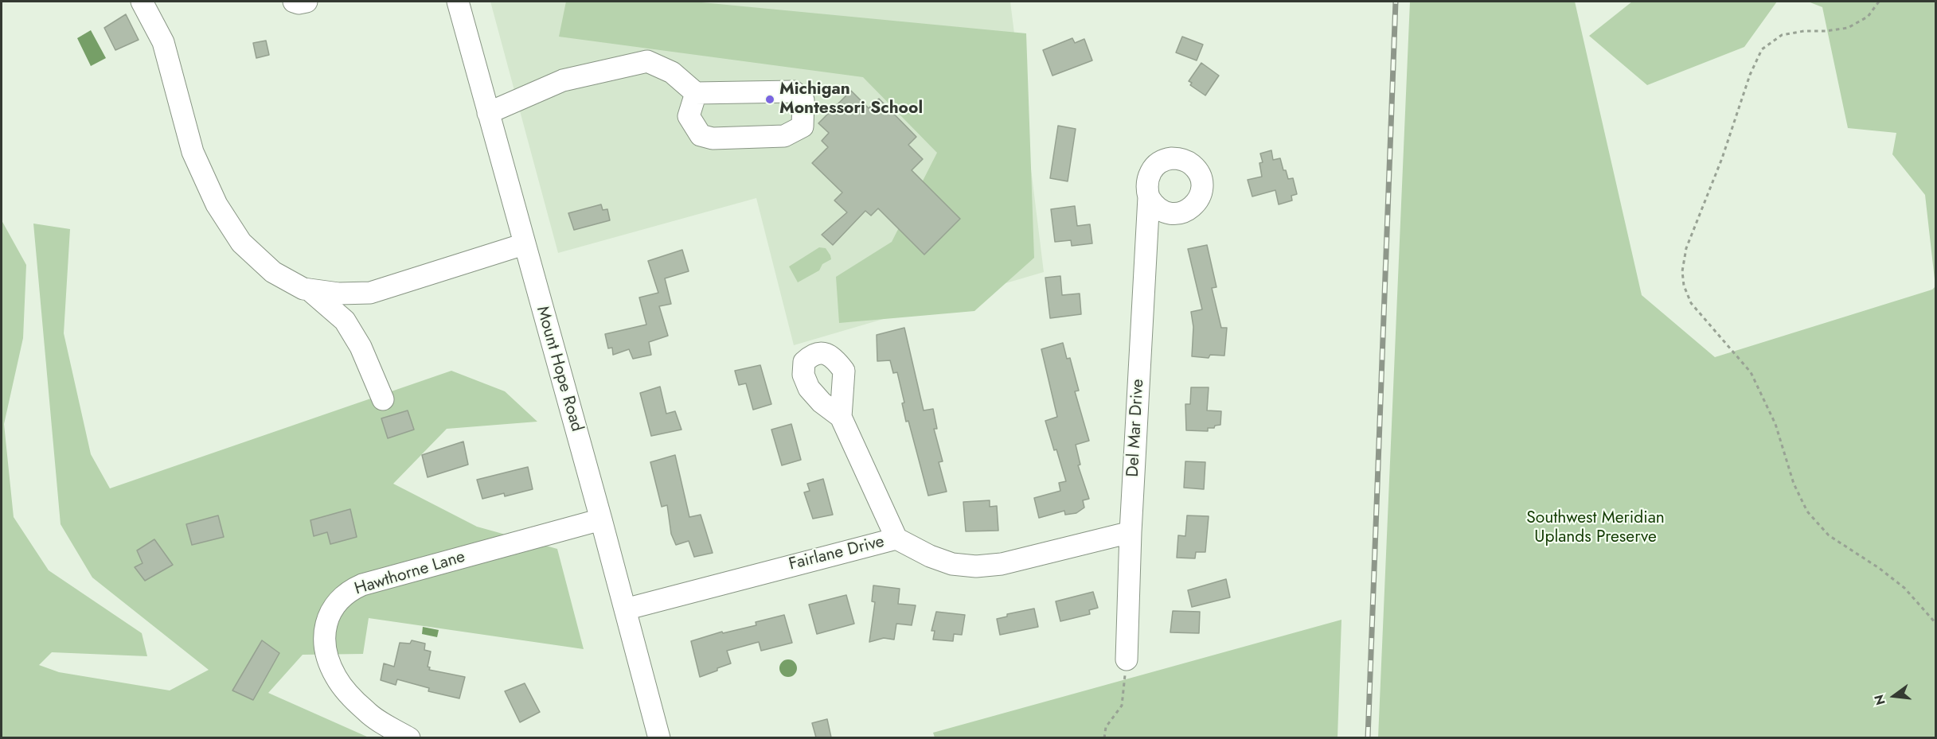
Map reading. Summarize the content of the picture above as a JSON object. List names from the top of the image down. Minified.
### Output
{"streets":{"street":["Mount Hope Road","Del Mar Drive","Fairlane Drive","Hawthorne Lane"]},"crossings":[["Mount Hope Road","Fairlane Drive"],["Mount Hope Road","Hawthorne Lane"],["Del Mar Drive","Fairlane Drive"]],"parks":["Southwest Meridian Uplands Preserve"],"places":["Michigan Montessori School"],"north":"left"}
